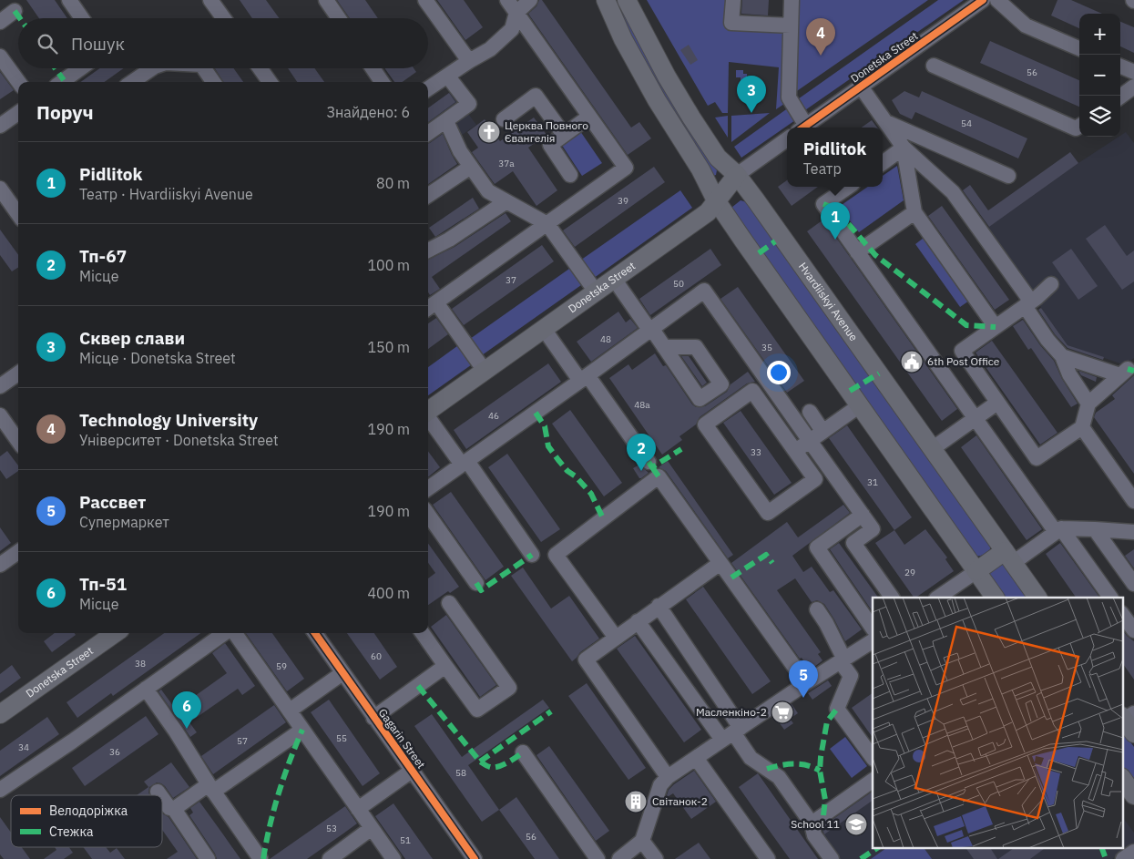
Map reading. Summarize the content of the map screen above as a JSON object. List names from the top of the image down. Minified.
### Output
{"streets":{"main road":["Donetska Street","Hvardiiskyi Avenue"],"street":["Gagarin Street"]},"crossings":[["Donetska Street","Hvardiiskyi Avenue"]],"places":{"church":["Церква Повного Євангелія"],"public building":["6th Post Office"],"supermarket":["Масленкіно-2"],"building":["Світанок-2"],"school or university":["School 11"]},"house_numbers":["56","54","37а","39","37","50","48","35","48а","46","33","31","29","60","38","59","55","57","34","36","58","53","56","51"],"legend":["Велодоріжка","Стежка"],"page":{"map_buttons":["+","−"],"pins":["4","3","1","2","5","6"],"search":"Пошук","heading":["Поруч","Знайдено: 6"],"popup":["Pidlitok","Театр"],"list":[{"mark":"1","name":"Pidlitok","note":"Театр · Hvardiiskyi Avenue","value":"80 m"},{"mark":"2","name":"Тп-67","note":"Місце","value":"100 m"},{"mark":"3","name":"Сквер слави","note":"Місце · Donetska Street","value":"150 m"},{"mark":"4","name":"Technology University","note":"Університет · Donetska Street","value":"190 m"},{"mark":"5","name":"Рассвет","note":"Супермаркет","value":"190 m"},{"mark":"6","name":"Тп-51","note":"Місце","value":"400 m"}]}}
